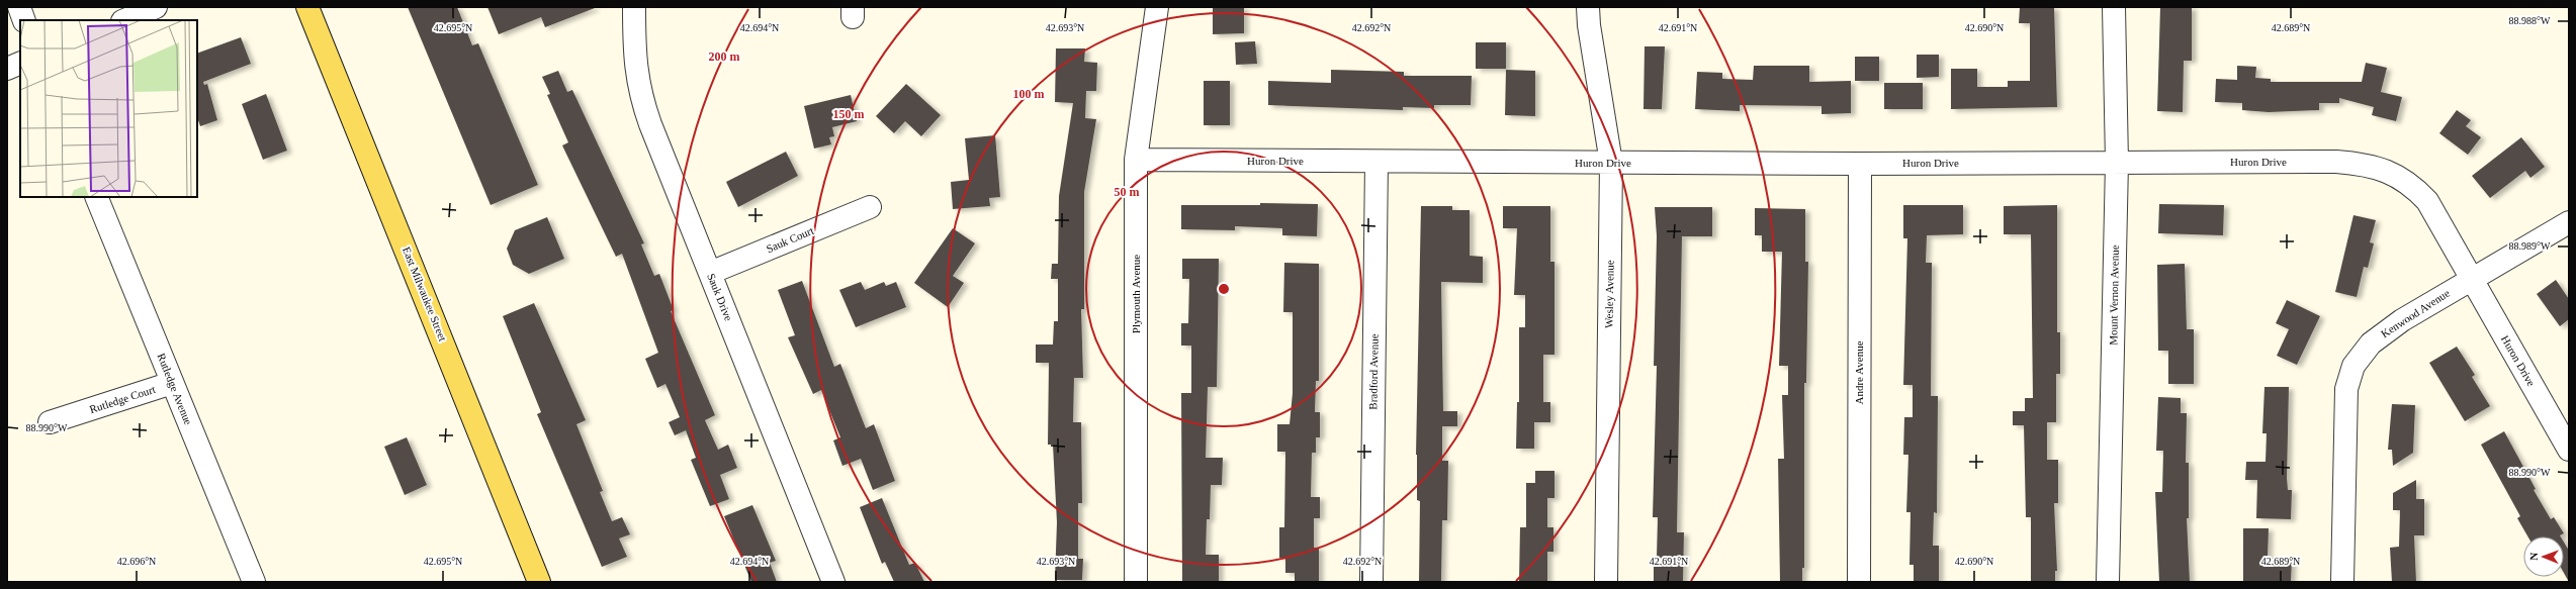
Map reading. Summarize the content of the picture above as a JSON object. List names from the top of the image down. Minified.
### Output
{"streets":{"main road":["East Milwaukee Street"],"street":["Huron Drive","Sauk Court","Plymouth Avenue","Wesley Avenue","Mount Vernon Avenue","Sauk Drive","Kenwood Avenue","Bradford Avenue","Andre Avenue","Rutledge Avenue","Rutledge Court"]},"crossings":[["Huron Drive","Plymouth Avenue"],["Huron Drive","Wesley Avenue"],["Huron Drive","Mount Vernon Avenue"],["Huron Drive","Kenwood Avenue"],["Huron Drive","Bradford Avenue"],["Huron Drive","Andre Avenue"],["Sauk Court","Sauk Drive"],["Rutledge Avenue","Rutledge Court"]],"north":"left","coordinates":["88.988°W","42.695°N","42.694°N","42.693°N","42.692°N","42.691°N","42.690°N","42.689°N","88.989°W","88.990°W","42.696°N"],"rings":["200 m","100 m","150 m","50 m"]}
